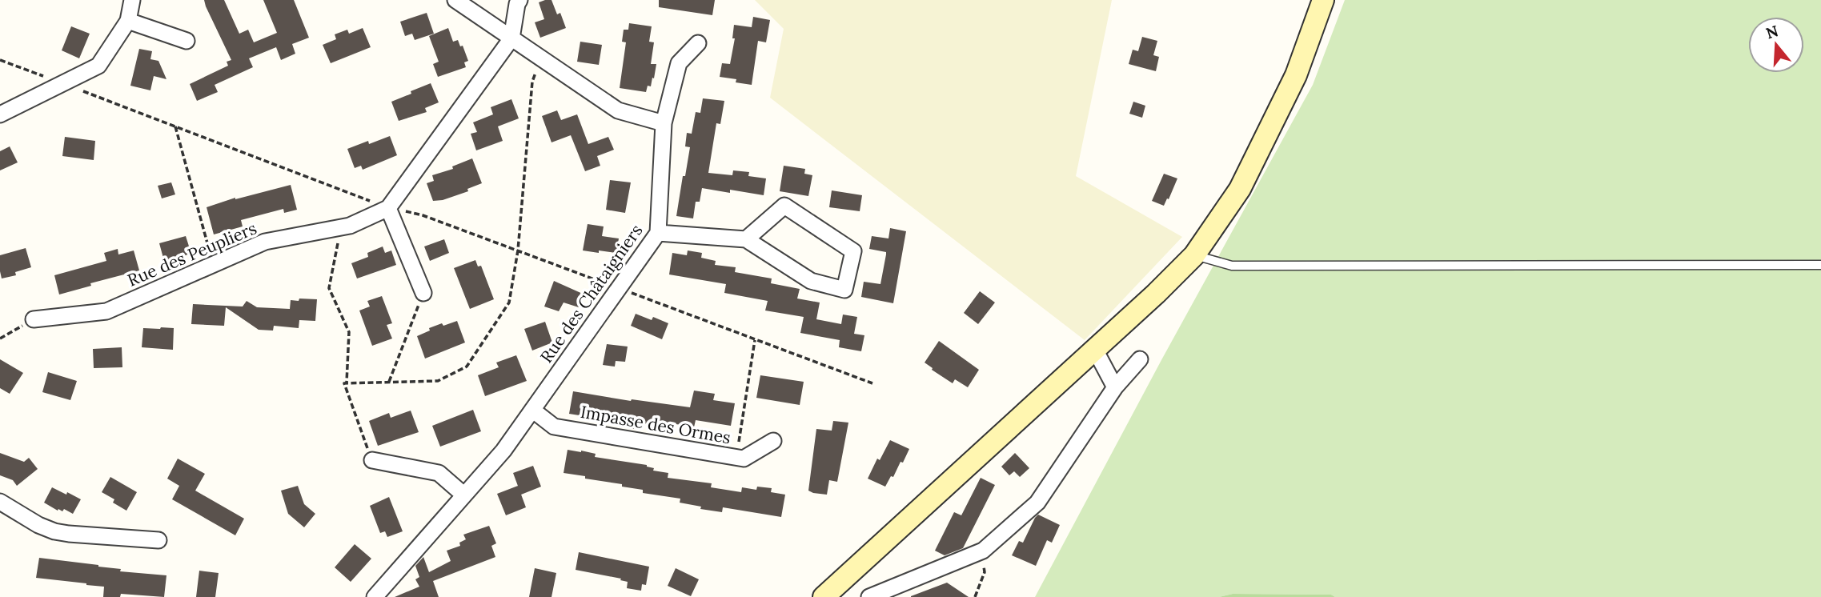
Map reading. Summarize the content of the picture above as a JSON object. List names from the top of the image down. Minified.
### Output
{"streets":{"street":["Rue des Peupliers","Rue des Châtaigniers","Impasse des Ormes"]},"crossings":[["Rue des Châtaigniers","Impasse des Ormes"]],"north":"top"}
